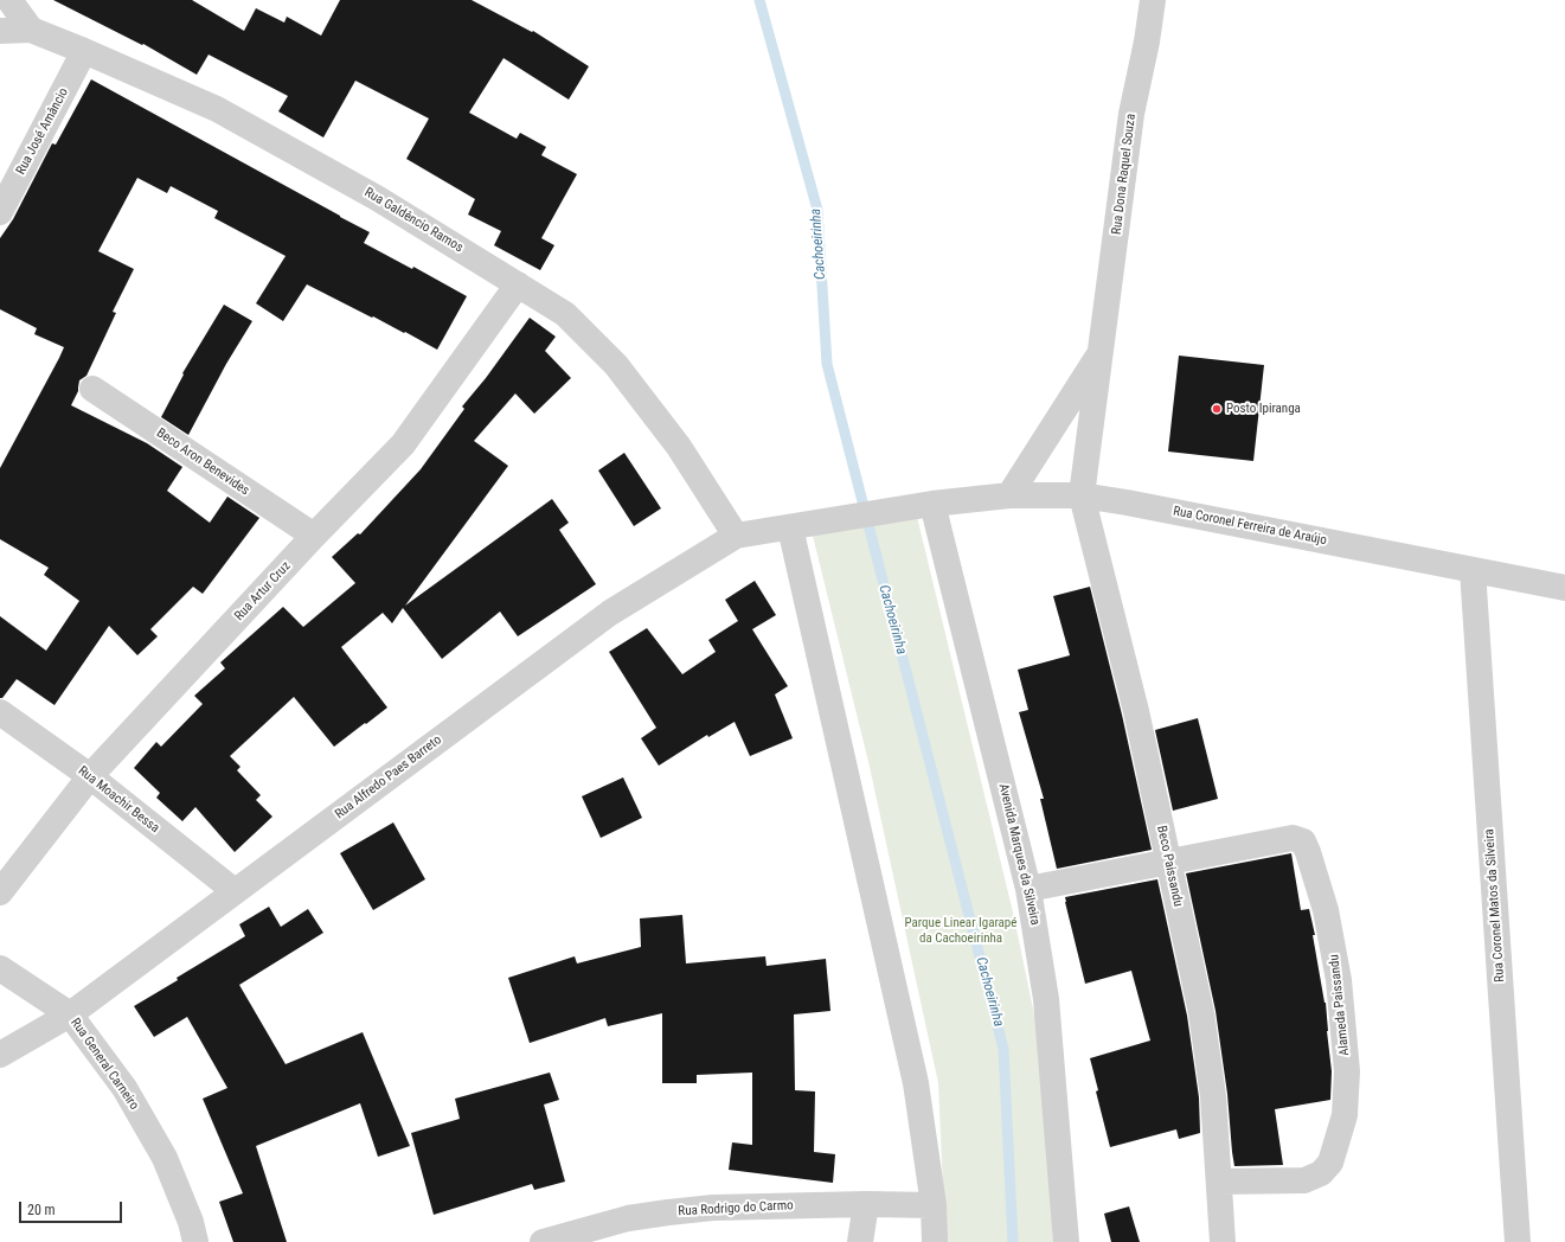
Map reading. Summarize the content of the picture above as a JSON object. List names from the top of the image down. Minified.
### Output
{"streets":{"street":["Rua José Amâncio","Rua Dona Raquel Souza","Rua Galdêncio Ramos","Beco Aron Benevides","Rua Coronel Ferreira de Araújo","Rua Artur Cruz","Rua Alfredo Paes Barreto","Rua Moachir Bessa","Avenida Marques da Silveira","Beco Paissandu","Rua Coronel Matos da Silveira","Alameda Paissandu","Rua General Carneiro","Rua Rodrigo do Carmo"]},"crossings":[["Rua José Amâncio","Rua Galdêncio Ramos"],["Rua Dona Raquel Souza","Rua Coronel Ferreira de Araújo"],["Rua Dona Raquel Souza","Beco Paissandu"],["Rua Galdêncio Ramos","Rua Artur Cruz"],["Rua Galdêncio Ramos","Rua Alfredo Paes Barreto"],["Beco Aron Benevides","Rua Artur Cruz"],["Rua Coronel Ferreira de Araújo","Rua Alfredo Paes Barreto"],["Rua Coronel Ferreira de Araújo","Avenida Marques da Silveira"],["Rua Coronel Ferreira de Araújo","Beco Paissandu"],["Rua Coronel Ferreira de Araújo","Rua Coronel Matos da Silveira"],["Rua Artur Cruz","Rua Moachir Bessa"],["Rua Alfredo Paes Barreto","Rua Moachir Bessa"],["Rua Alfredo Paes Barreto","Rua General Carneiro"],["Beco Paissandu","Alameda Paissandu"]],"water":["Cachoeirinha"],"parks":["Parque Linear Igarapé da Cachoeirinha"],"places":["Posto Ipiranga"],"scale_bar":"20 m"}
